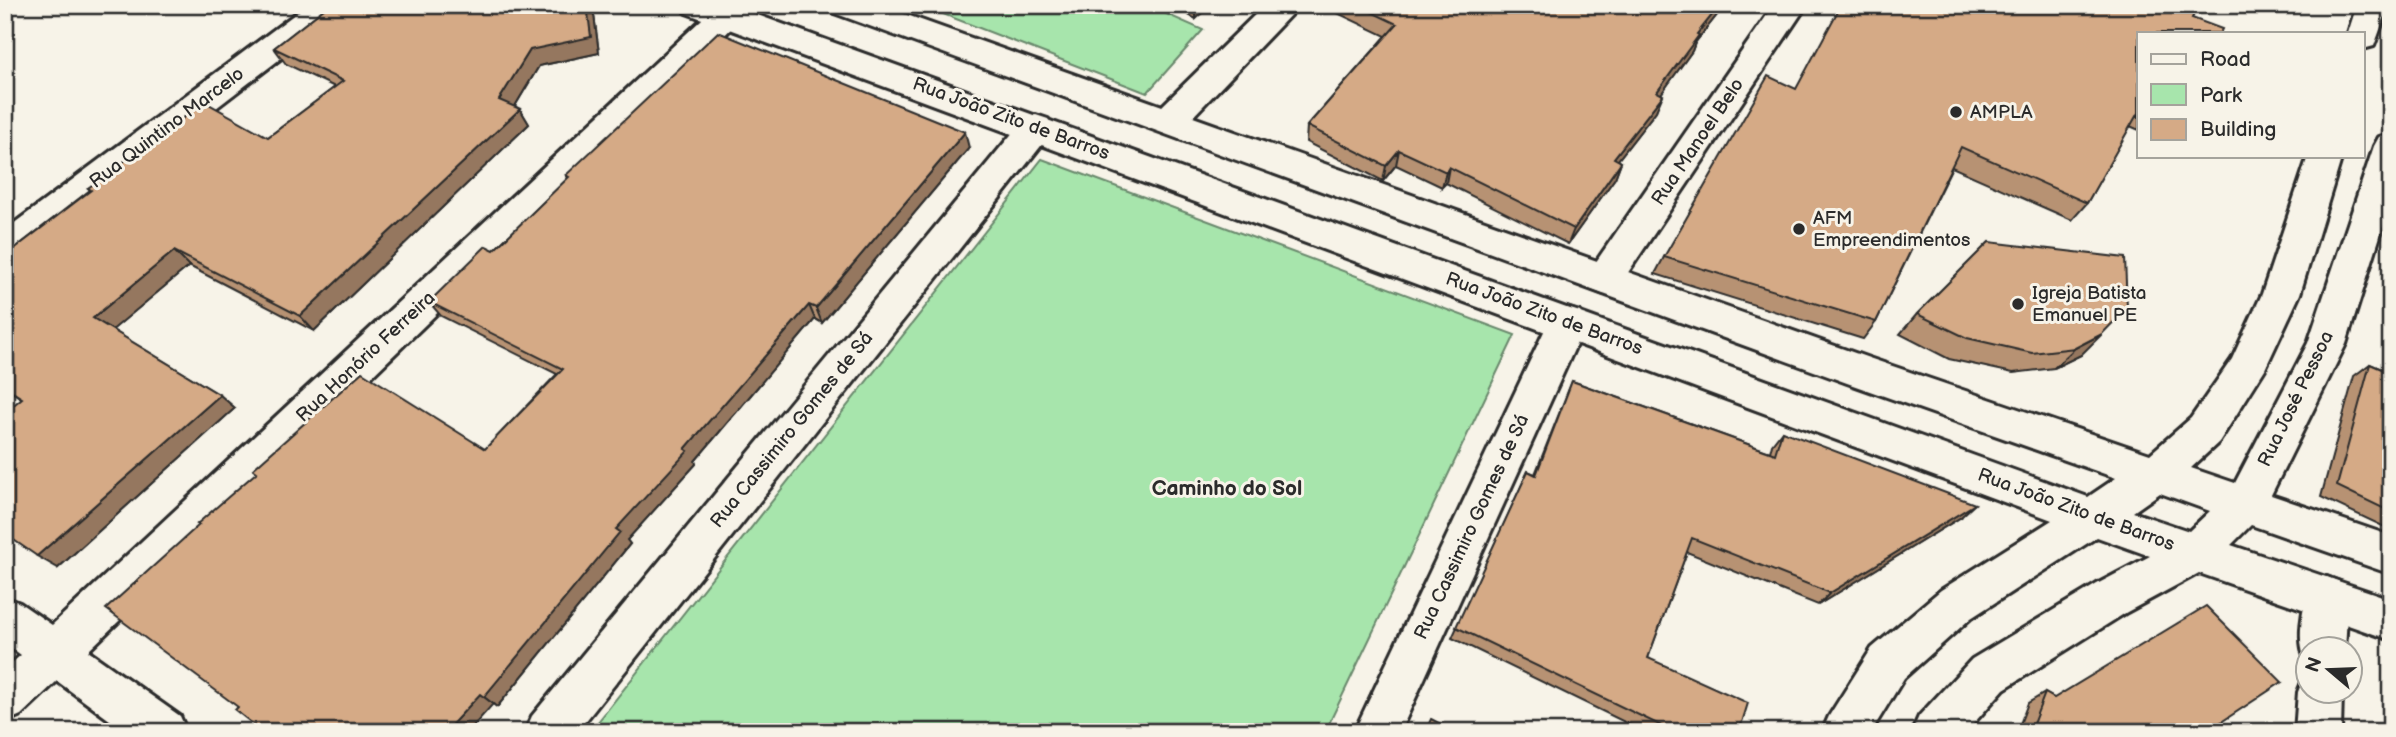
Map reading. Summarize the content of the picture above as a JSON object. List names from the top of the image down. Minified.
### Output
{"streets":{"street":["Rua João Zito de Barros","Rua Quintino Marcelo","Rua Manoel Belo","Rua Honório Ferreira","Rua José Pessoa","Rua Cassimiro Gomes de Sá"]},"crossings":[["Rua João Zito de Barros","Rua Honório Ferreira"],["Rua João Zito de Barros","Rua José Pessoa"],["Rua João Zito de Barros","Rua Cassimiro Gomes de Sá"]],"districts":["Caminho do Sol"],"places":["AMPLA","AFM Empreendimentos","Igreja Batista Emanuel PE"],"legend":["Road","Park","Building"],"north":"left"}
